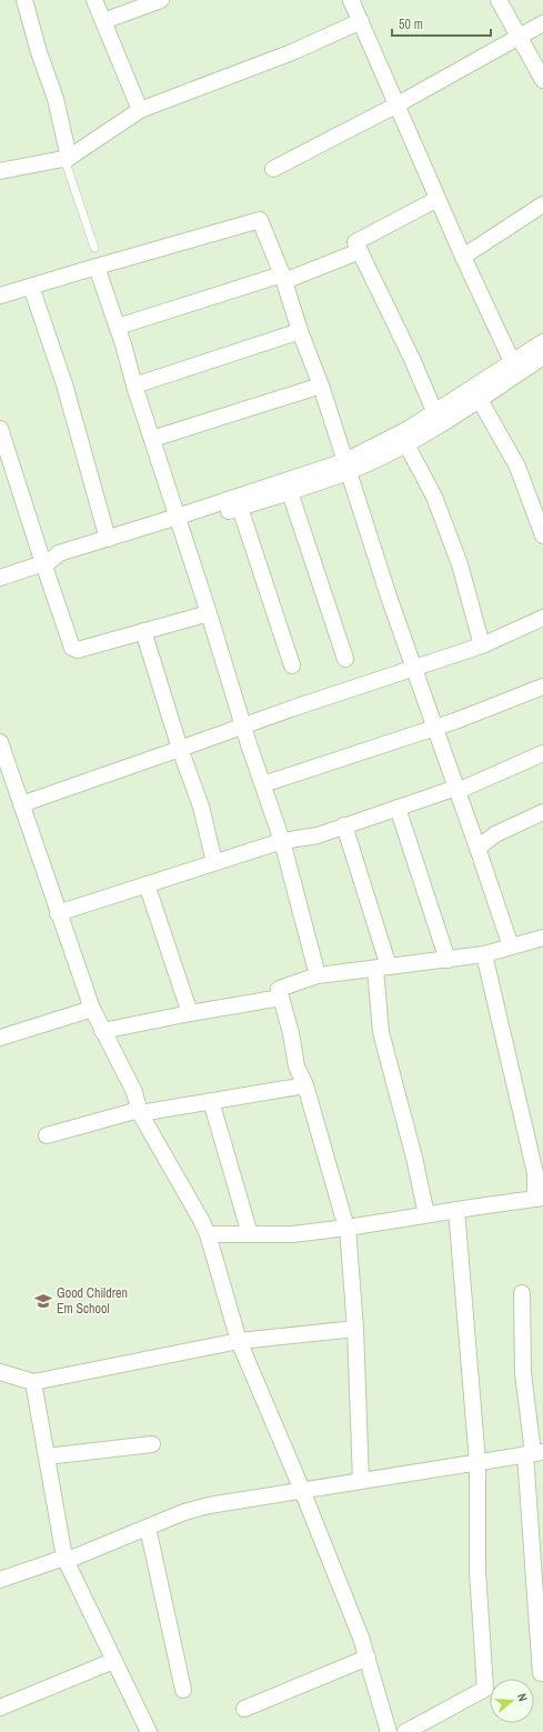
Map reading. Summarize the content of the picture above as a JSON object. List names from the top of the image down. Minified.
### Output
{"places":{"school or university":["Good Children Em School"]},"scale_bar":"50 m","north":"right"}
